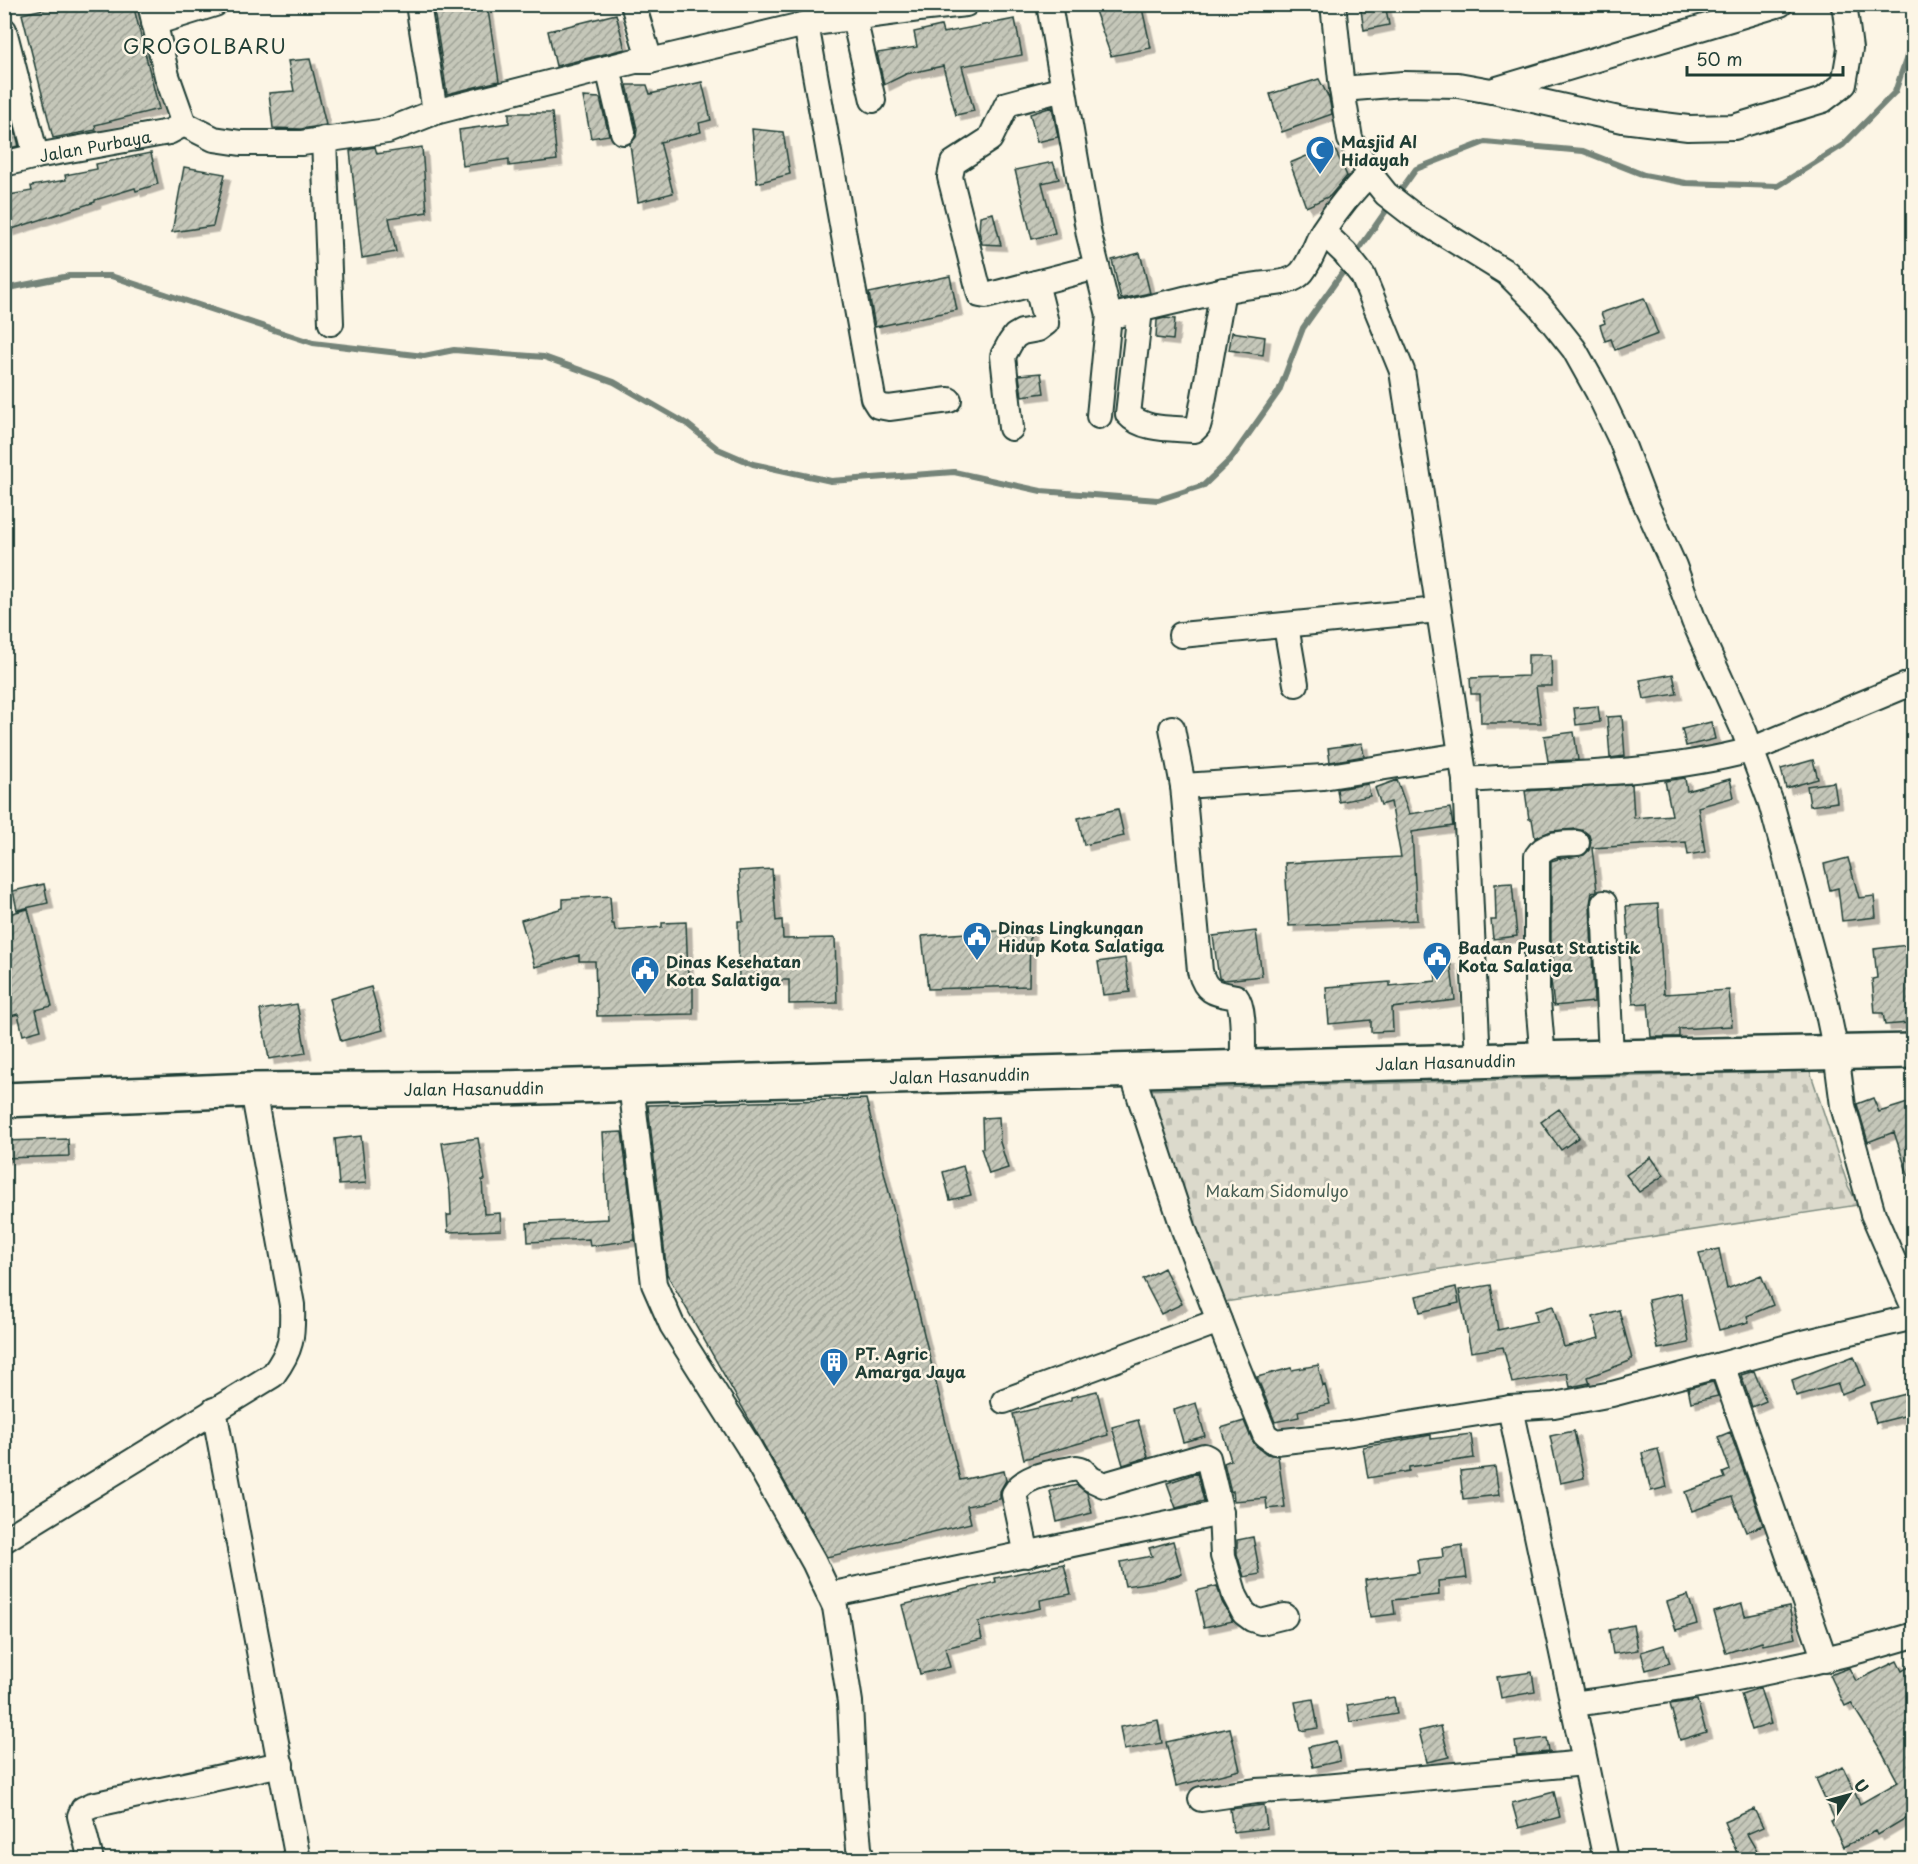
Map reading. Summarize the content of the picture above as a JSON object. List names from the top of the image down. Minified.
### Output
{"streets":{"main road":["Jalan Hasanuddin"],"street":["Jalan Purbaya"]},"districts":["GROGOLBARU"],"parks":["Makam Sidomulyo"],"places":{"mosque":["Masjid Al Hidayah"],"public building":["Dinas Lingkungan Hidup Kota Salatiga","Badan Pusat Statistik Kota Salatiga","Dinas Kesehatan Kota Salatiga"],"building":["PT. Agric Amarga Jaya"]},"scale_bar":"50 m","north":"top right"}
